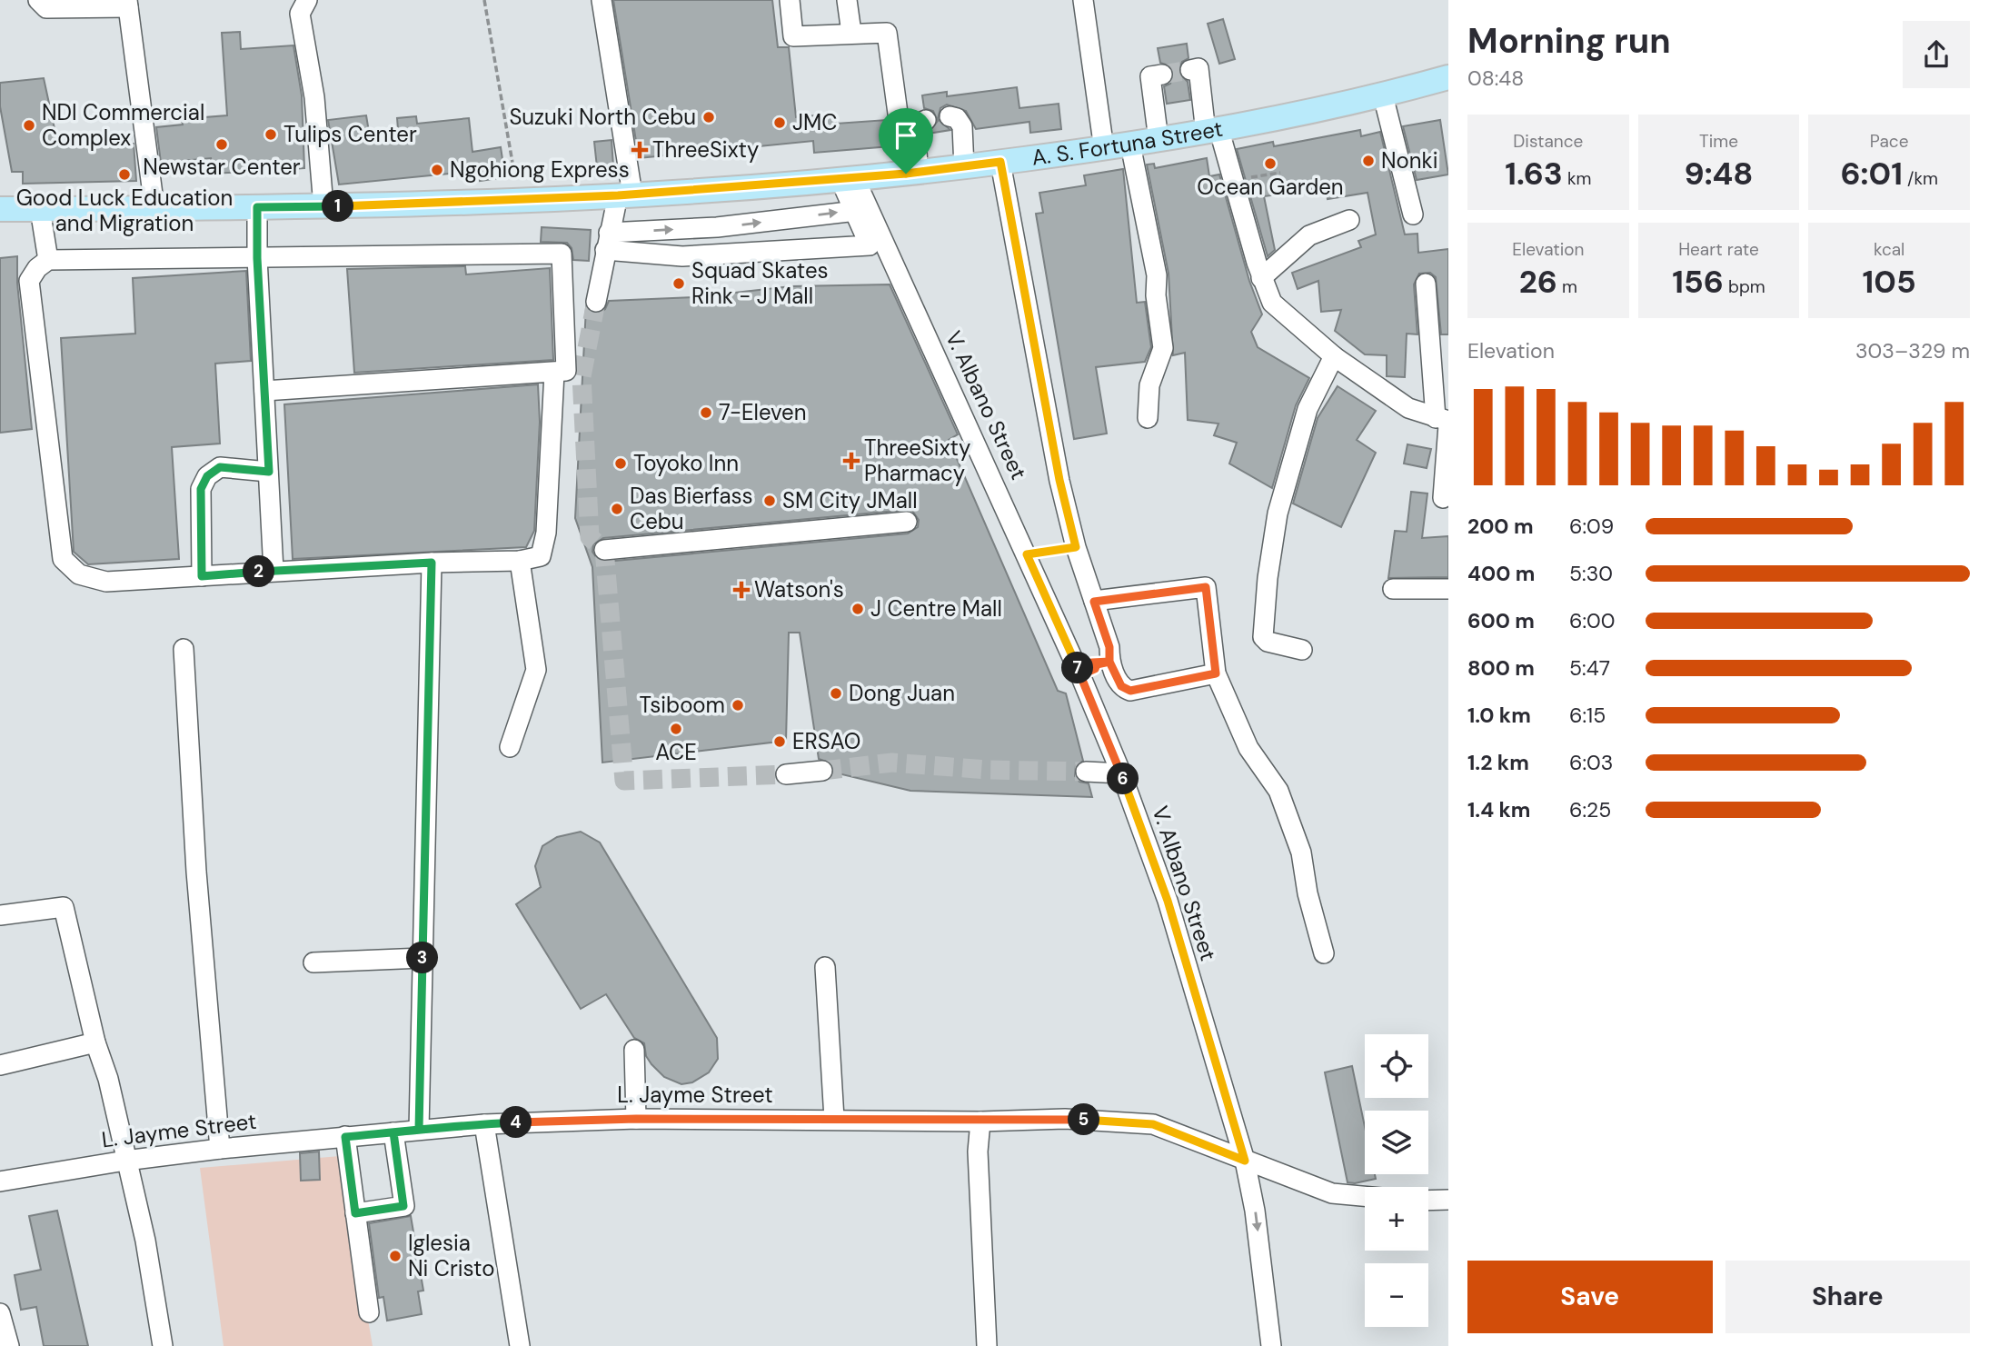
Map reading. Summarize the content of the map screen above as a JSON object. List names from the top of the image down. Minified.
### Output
{"streets":{"main road":["A. S. Fortuna Street"],"street":["V. Albano Street","L. Jayme Street"]},"crossings":[["A. S. Fortuna Street","V. Albano Street"],["V. Albano Street","L. Jayme Street"]],"places":{"other":["Suzuki North Cebu","JMC","NDI Commercial Complex","Tulips Center","Newstar Center","Nonki","Ocean Garden","Ngohiong Express","Good Luck Education and Migration","Squad Skates Rink - J Mall","7-Eleven","Toyoko Inn","SM City JMall","Das Bierfass Cebu","J Centre Mall","Dong Juan","Tsiboom","ACE","ERSAO","Iglesia Ni Cristo"],"health":["ThreeSixty","ThreeSixty Pharmacy","Watson's"]},"page":{"heading":["Morning run","08:48"],"stats":[["Distance","1.63 km"],["Time","9:48"],["Pace","6:01 /km"],["Elevation","26 m"],["Heart rate","156 bpm"],["kcal","105"]],"pins":["1","2","7","6","3","5","4"],"chart":["Elevation","303–329 m"],"list":[{"name":"200 m","note":"6:09"},{"name":"400 m","note":"5:30"},{"name":"600 m","note":"6:00"},{"name":"800 m","note":"5:47"},{"name":"1.0 km","note":"6:15"},{"name":"1.2 km","note":"6:03"},{"name":"1.4 km","note":"6:25"}],"map_buttons":["+","−"],"buttons":["Save","Share"]}}
